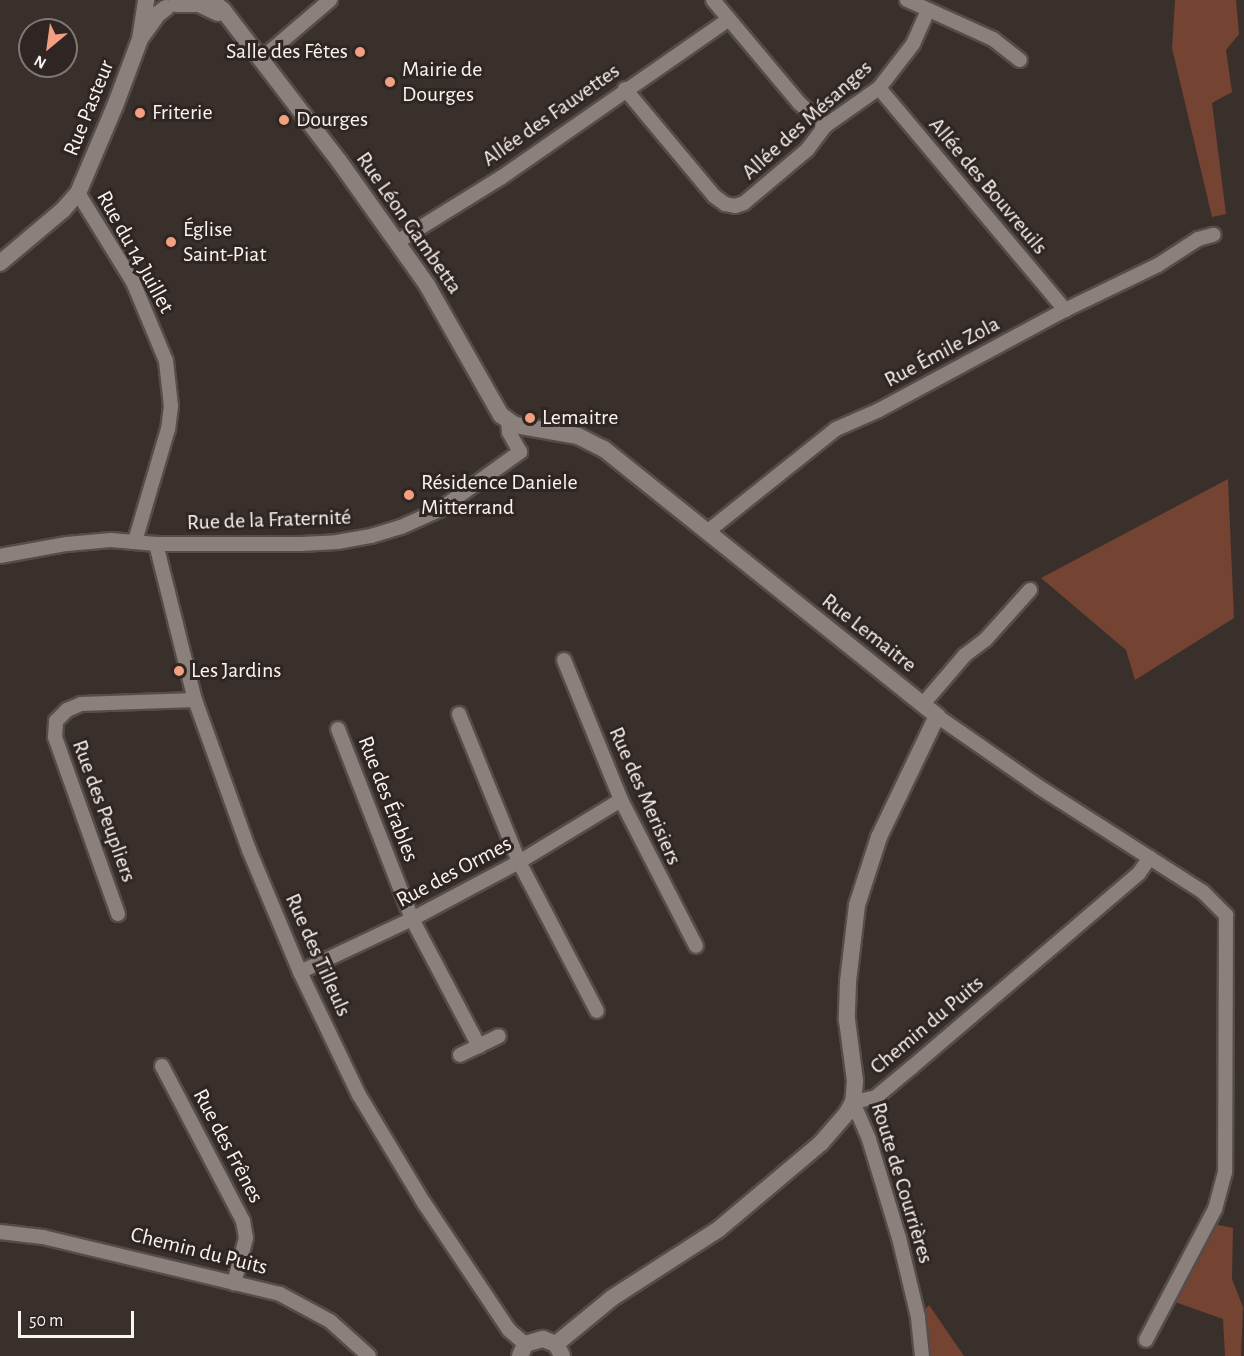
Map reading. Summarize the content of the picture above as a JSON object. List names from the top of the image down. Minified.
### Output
{"streets":{"street":["Rue Pasteur","Allée des Fauvettes","Allée des Mésanges","Allée des Bouvreuils","Rue Léon Gambetta","Rue du 14 Juillet","Rue Émile Zola","Rue de la Fraternité","Rue Lemaitre","Rue des Merisiers","Rue des Érables","Rue des Peupliers","Rue des Ormes","Rue des Tilleuls","Chemin du Puits","Rue des Frênes","Route de Courrières"]},"crossings":[["Rue Pasteur","Rue Léon Gambetta"],["Rue Pasteur","Rue du 14 Juillet"],["Allée des Fauvettes","Allée des Mésanges"],["Allée des Fauvettes","Rue Léon Gambetta"],["Allée des Mésanges","Allée des Bouvreuils"],["Allée des Bouvreuils","Rue Émile Zola"],["Rue Léon Gambetta","Rue de la Fraternité"],["Rue Léon Gambetta","Rue Lemaitre"],["Rue du 14 Juillet","Rue de la Fraternité"],["Rue Émile Zola","Rue Lemaitre"],["Rue de la Fraternité","Rue Lemaitre"],["Rue de la Fraternité","Rue des Tilleuls"],["Rue Lemaitre","Chemin du Puits"],["Rue Lemaitre","Route de Courrières"],["Rue des Merisiers","Rue des Ormes"],["Rue des Érables","Rue des Ormes"],["Rue des Peupliers","Rue des Tilleuls"],["Rue des Ormes","Rue des Tilleuls"],["Chemin du Puits","Rue des Frênes"],["Chemin du Puits","Route de Courrières"]],"places":["Salle des Fêtes","Mairie de Dourges","Friterie","Dourges","Église Saint-Piat","Lemaitre","Résidence Daniele Mitterrand","Les Jardins"],"scale_bar":"50 m","north":"bottom left"}
